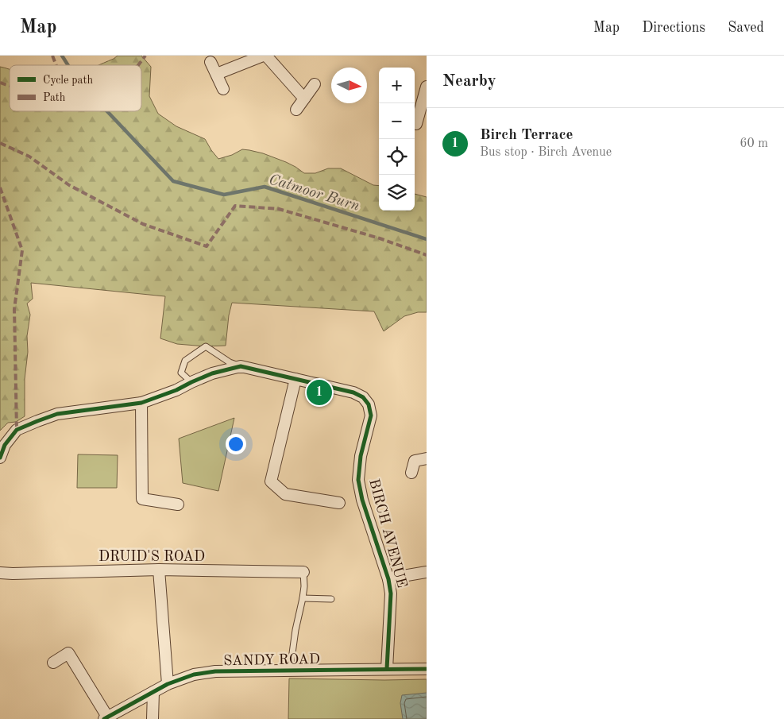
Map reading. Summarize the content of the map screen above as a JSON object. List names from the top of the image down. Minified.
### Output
{"streets":{"street":["BIRCH AVENUE","DRUID'S ROAD","SANDY ROAD"]},"crossings":[["BIRCH AVENUE","SANDY ROAD"]],"water":["Catmoor Burn"],"legend":["Cycle path","Path"],"north":"right","page":{"header":"Map","nav":["Map","Directions","Saved"],"heading":"Nearby","map_buttons":["+","−"],"list":[{"mark":"1","name":"Birch Terrace","note":"Bus stop · Birch Avenue","value":"60 m"}],"pins":"1"}}
